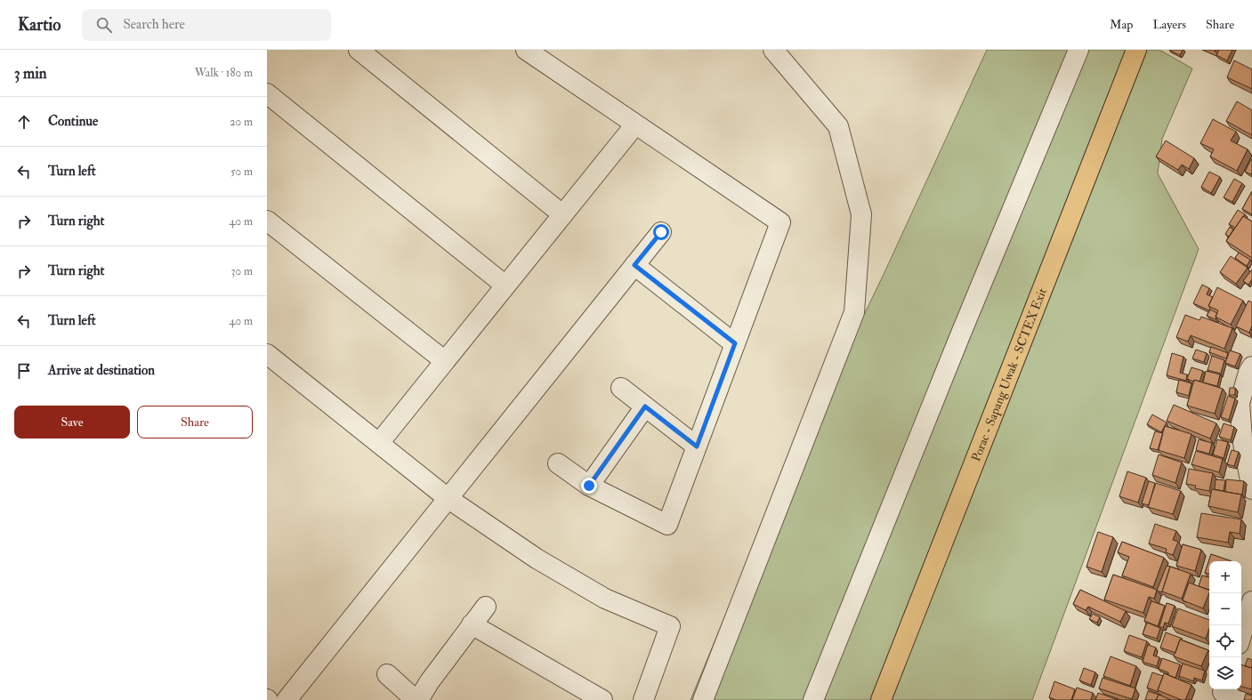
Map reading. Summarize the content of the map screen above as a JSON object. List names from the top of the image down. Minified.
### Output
{"streets":{"main road":["Porac - Sapang Uwak - SCTEX Exit"]},"page":{"header":"Kartio","search":"Search here","nav":["Map","Layers","Share"],"heading":["3 min","Walk · 180 m"],"list":[["Continue","20 m"],["Turn left","50 m"],["Turn right","40 m"],["Turn right","30 m"],["Turn left","40 m"],"Arrive at destination"],"buttons":["Save","Share"],"map_buttons":["+","−"]}}
